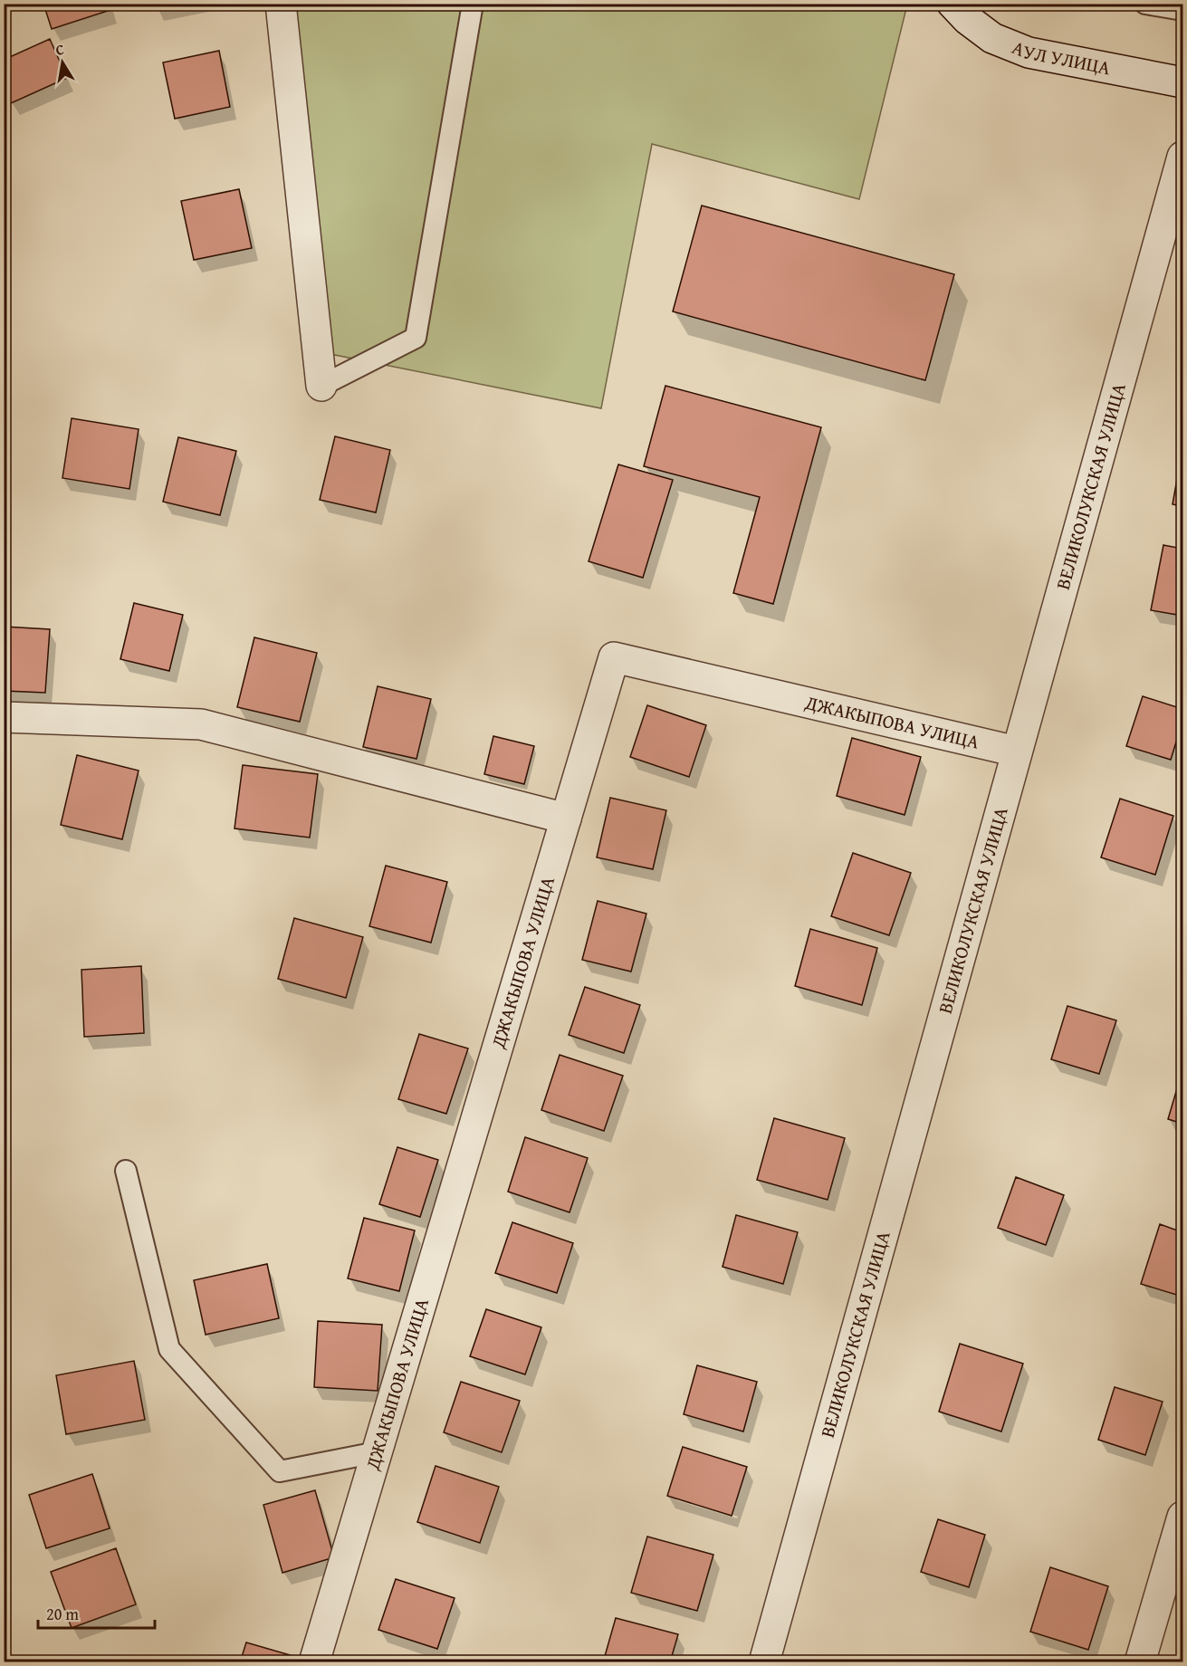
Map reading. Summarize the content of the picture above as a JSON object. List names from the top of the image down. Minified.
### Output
{"streets":{"street":["АУЛ УЛИЦА","ВЕЛИКОЛУКСКАЯ УЛИЦА","ДЖАКЫПОВА УЛИЦА"]},"crossings":[["ВЕЛИКОЛУКСКАЯ УЛИЦА","ДЖАКЫПОВА УЛИЦА"]],"scale_bar":"20 m","north":"top"}
